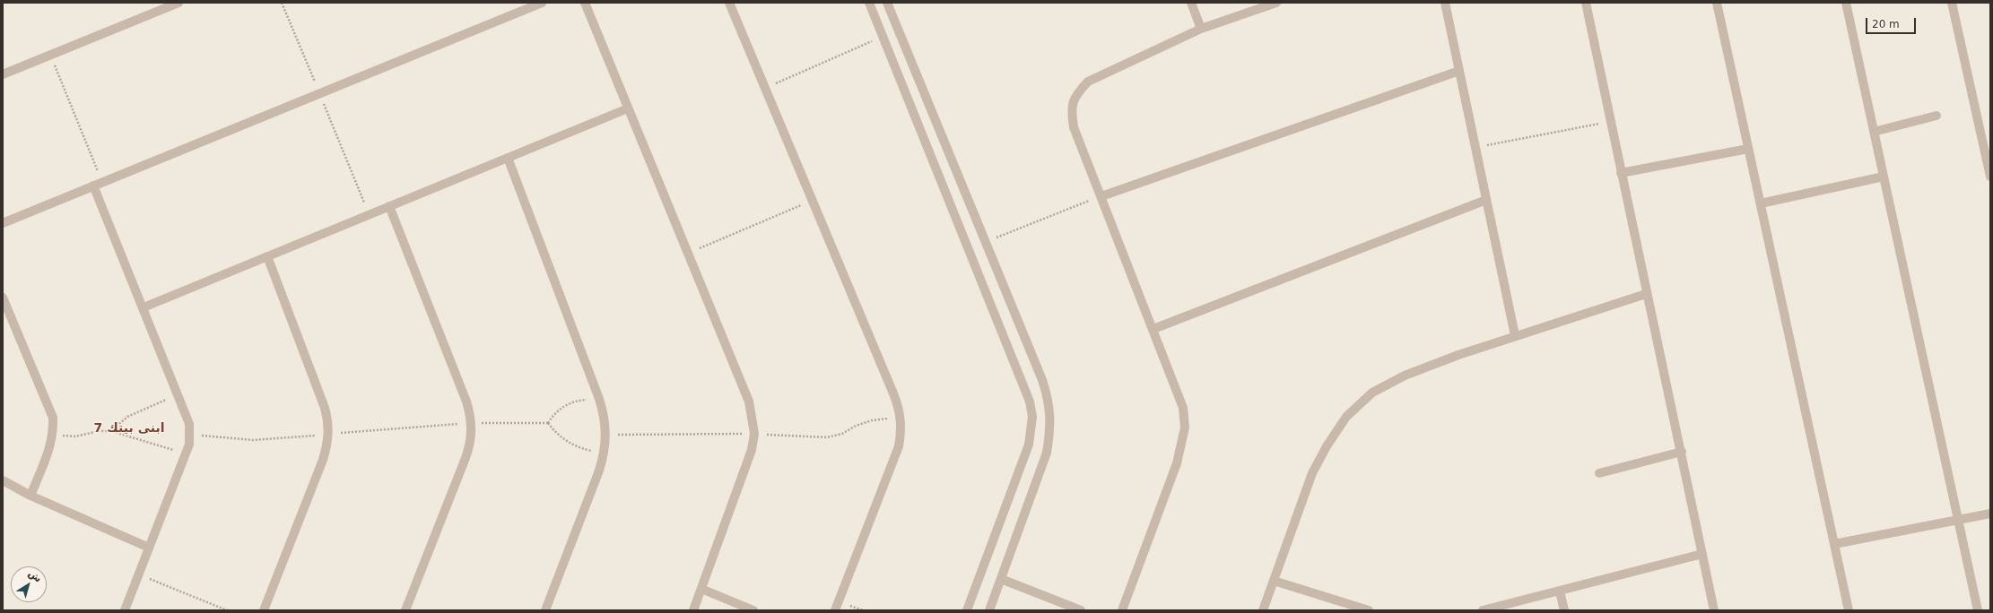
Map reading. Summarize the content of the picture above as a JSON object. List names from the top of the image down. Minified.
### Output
{"districts":["ابنى بيتك 7"],"scale_bar":"20 m","north":"top right"}
